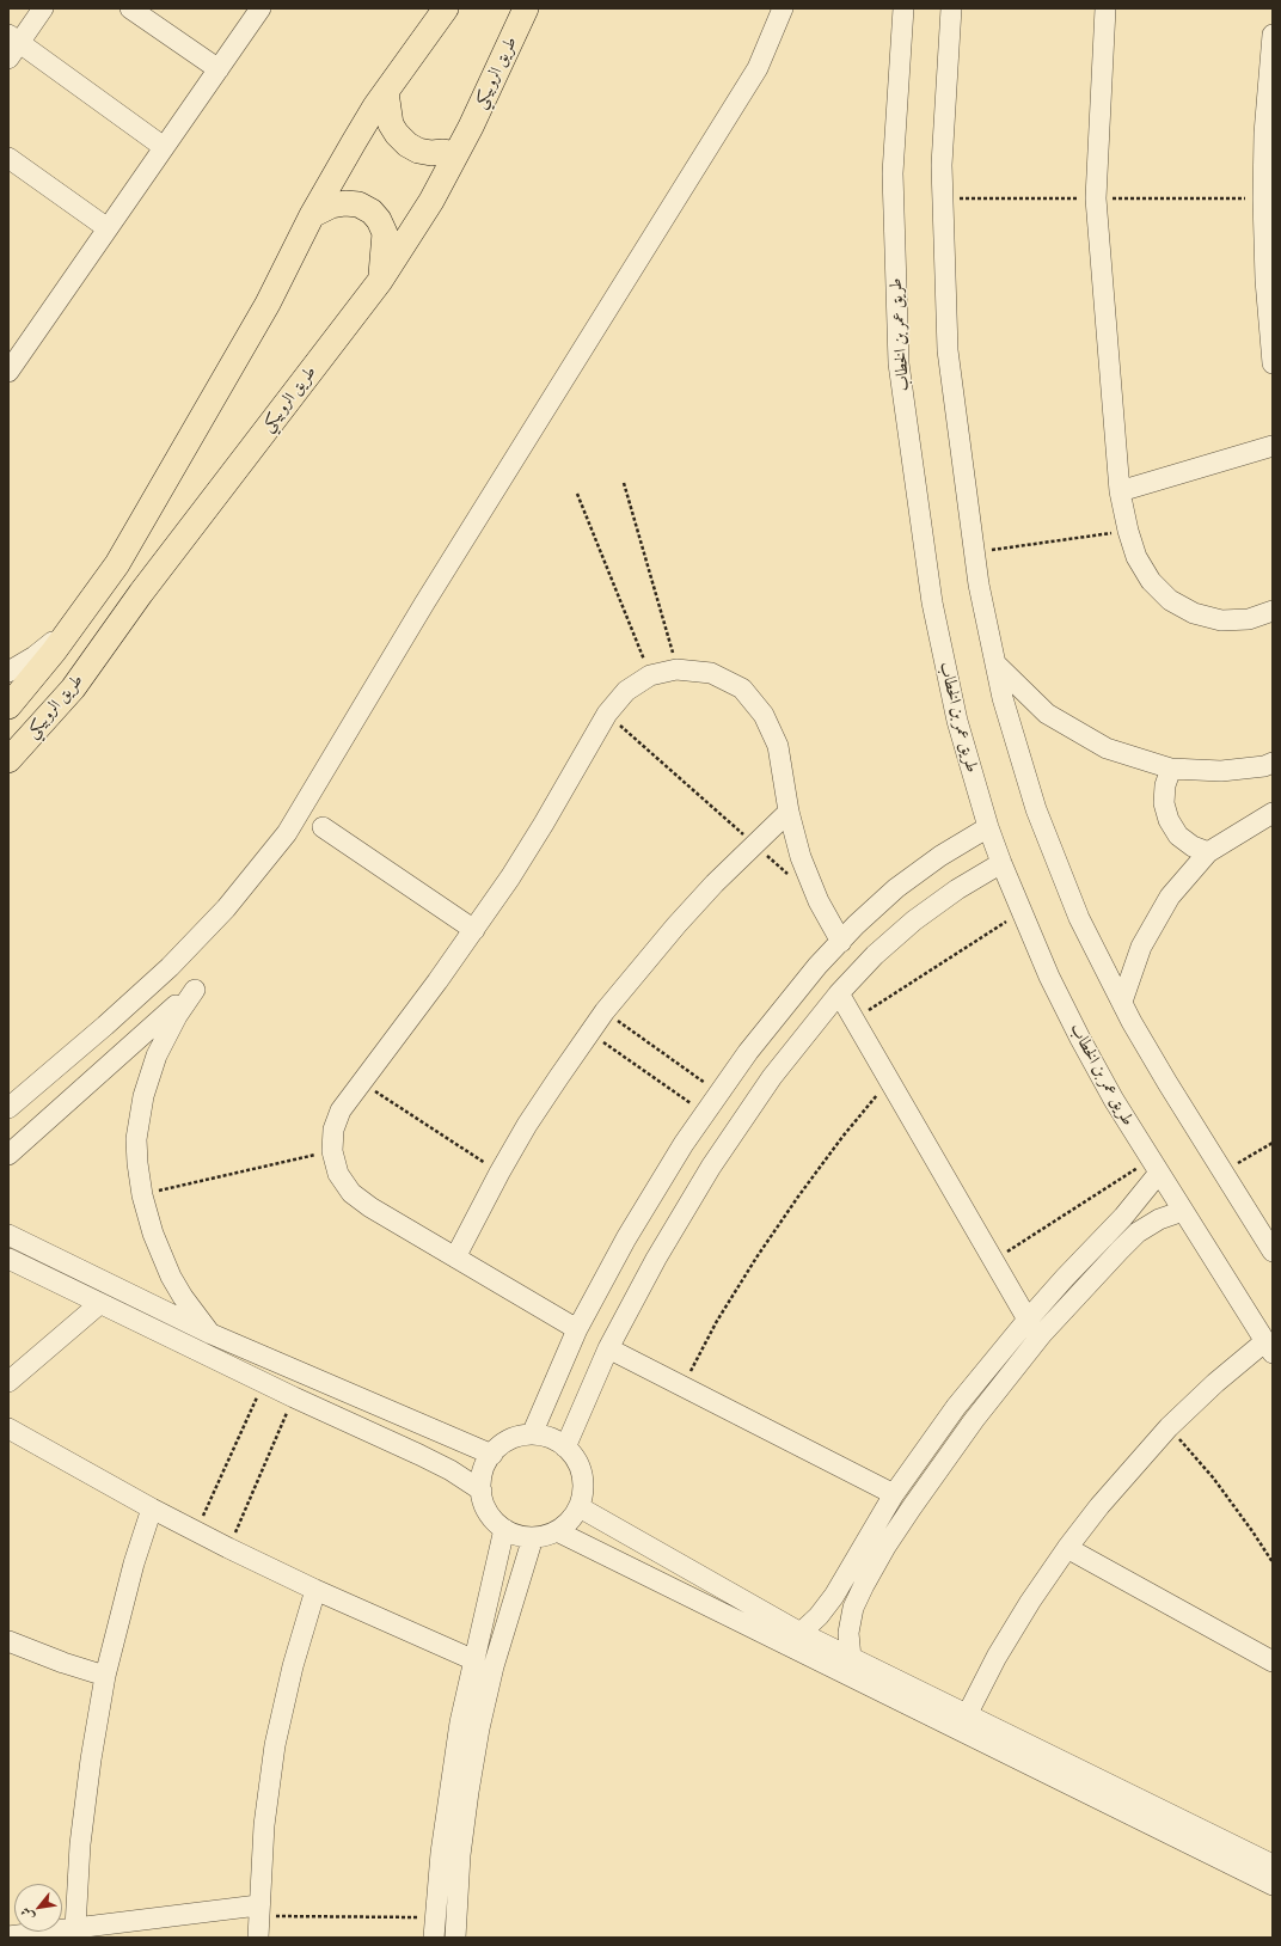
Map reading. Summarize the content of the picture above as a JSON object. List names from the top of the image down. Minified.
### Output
{"streets":{"main road":["طريق الروبيكي"],"street":["طريق عمر بن الخطاب"]},"north":"bottom left"}
